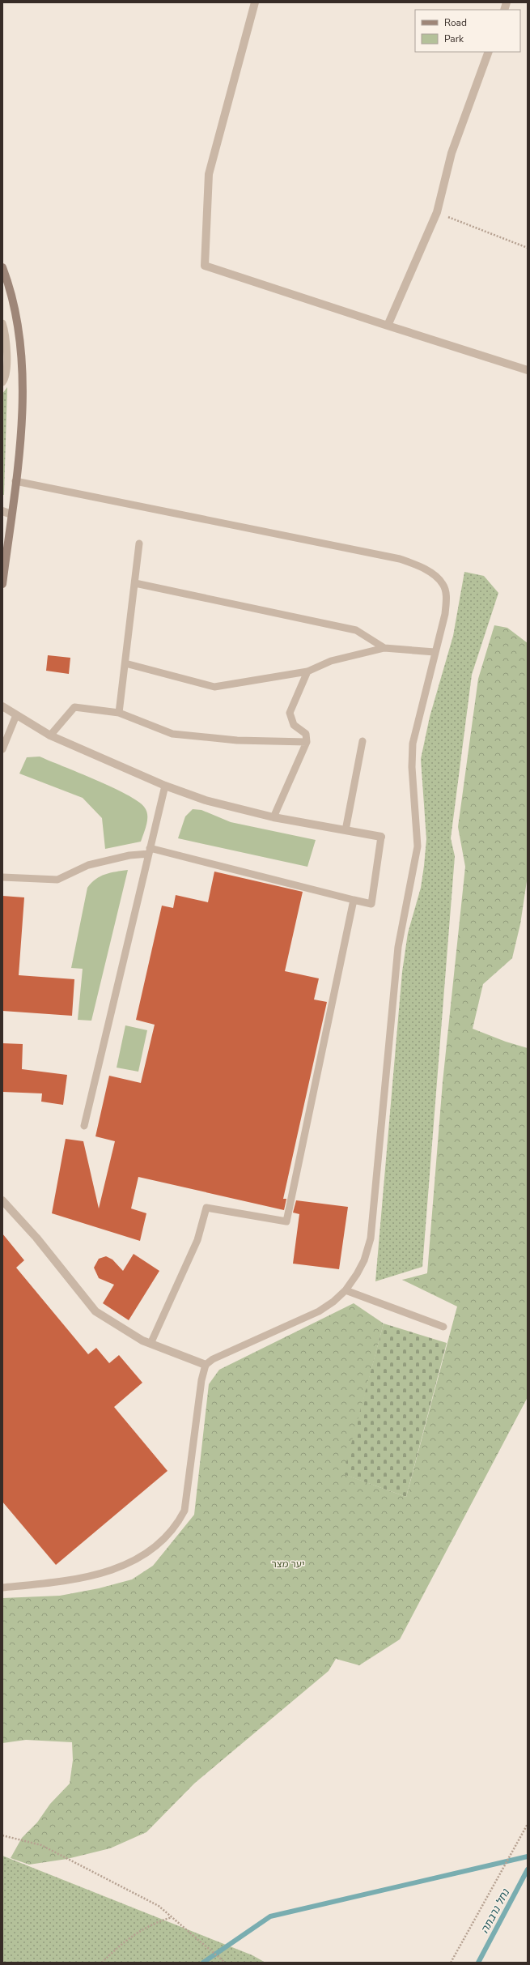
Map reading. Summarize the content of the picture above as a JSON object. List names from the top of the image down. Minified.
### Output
{"water":["נחל נרבתה"],"parks":["יער מצר"],"legend":["Road","Park"]}
